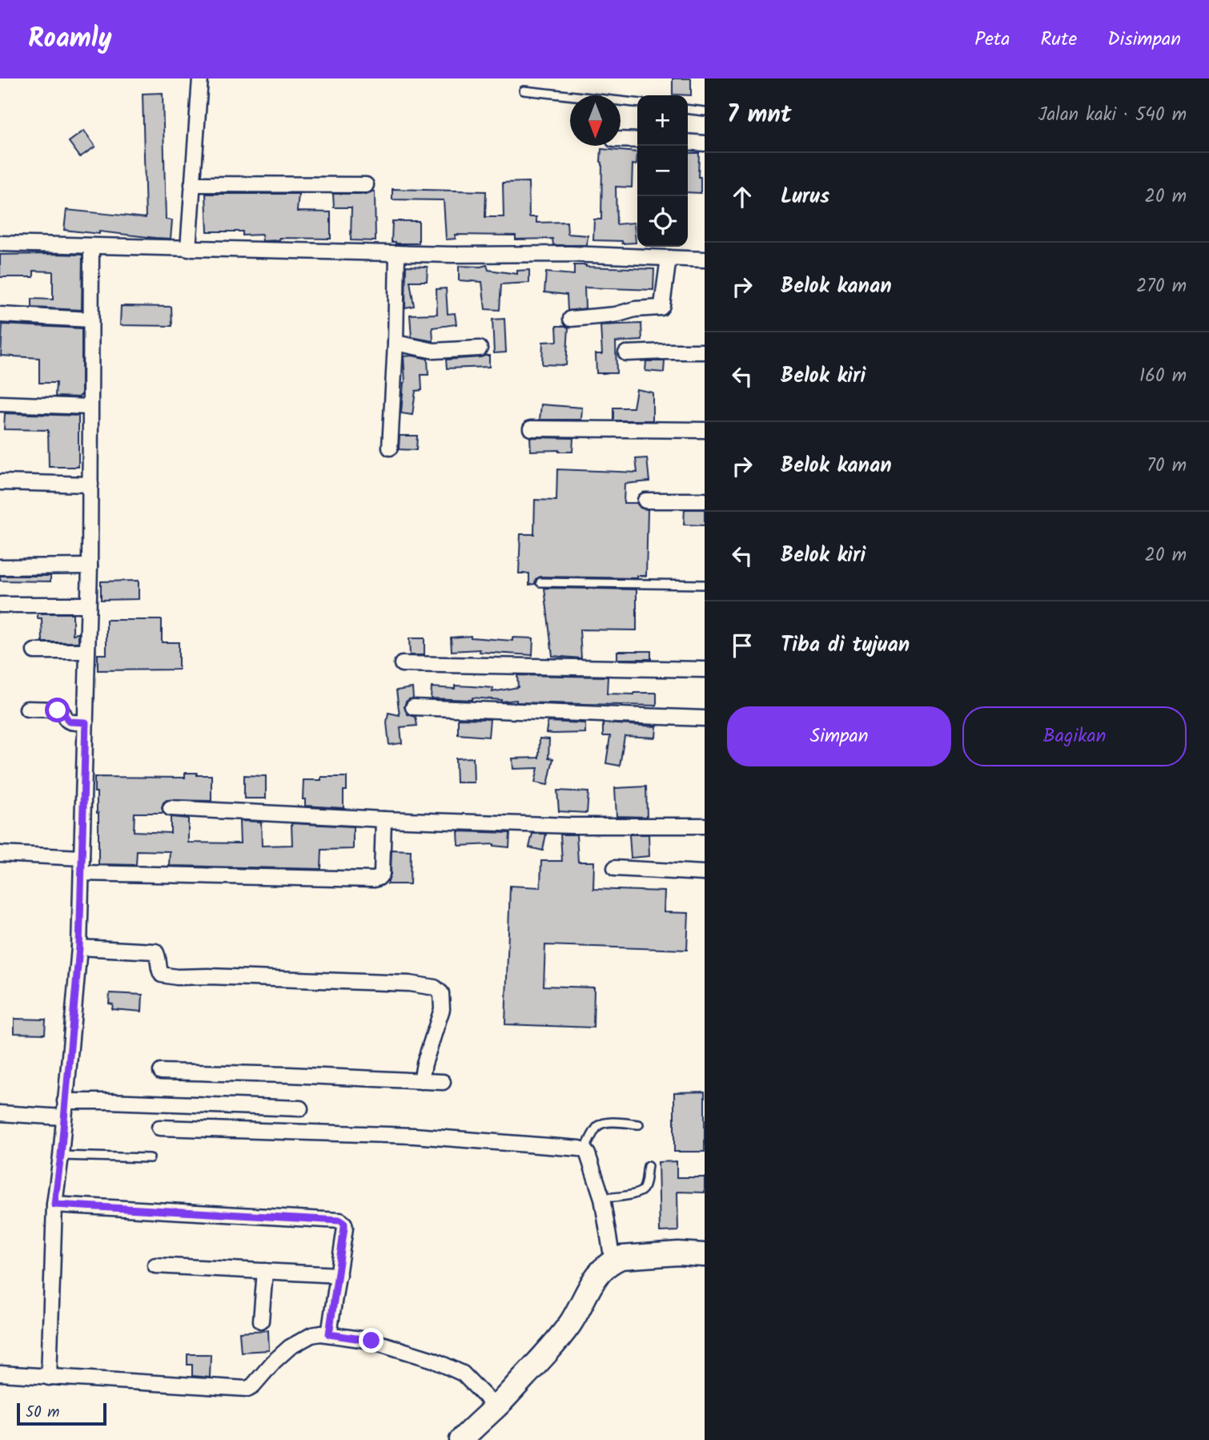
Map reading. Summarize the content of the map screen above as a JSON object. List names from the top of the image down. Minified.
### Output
{"scale_bar":"50 m","north":"bottom","page":{"header":"Roamly","nav":["Peta","Rute","Disimpan"],"heading":["7 mnt","Jalan kaki · 540 m"],"map_buttons":["+","−"],"list":[["Lurus","20 m"],["Belok kanan","270 m"],["Belok kiri","160 m"],["Belok kanan","70 m"],["Belok kiri","20 m"],"Tiba di tujuan"],"buttons":["Simpan","Bagikan"],"scale":"50 m"}}
